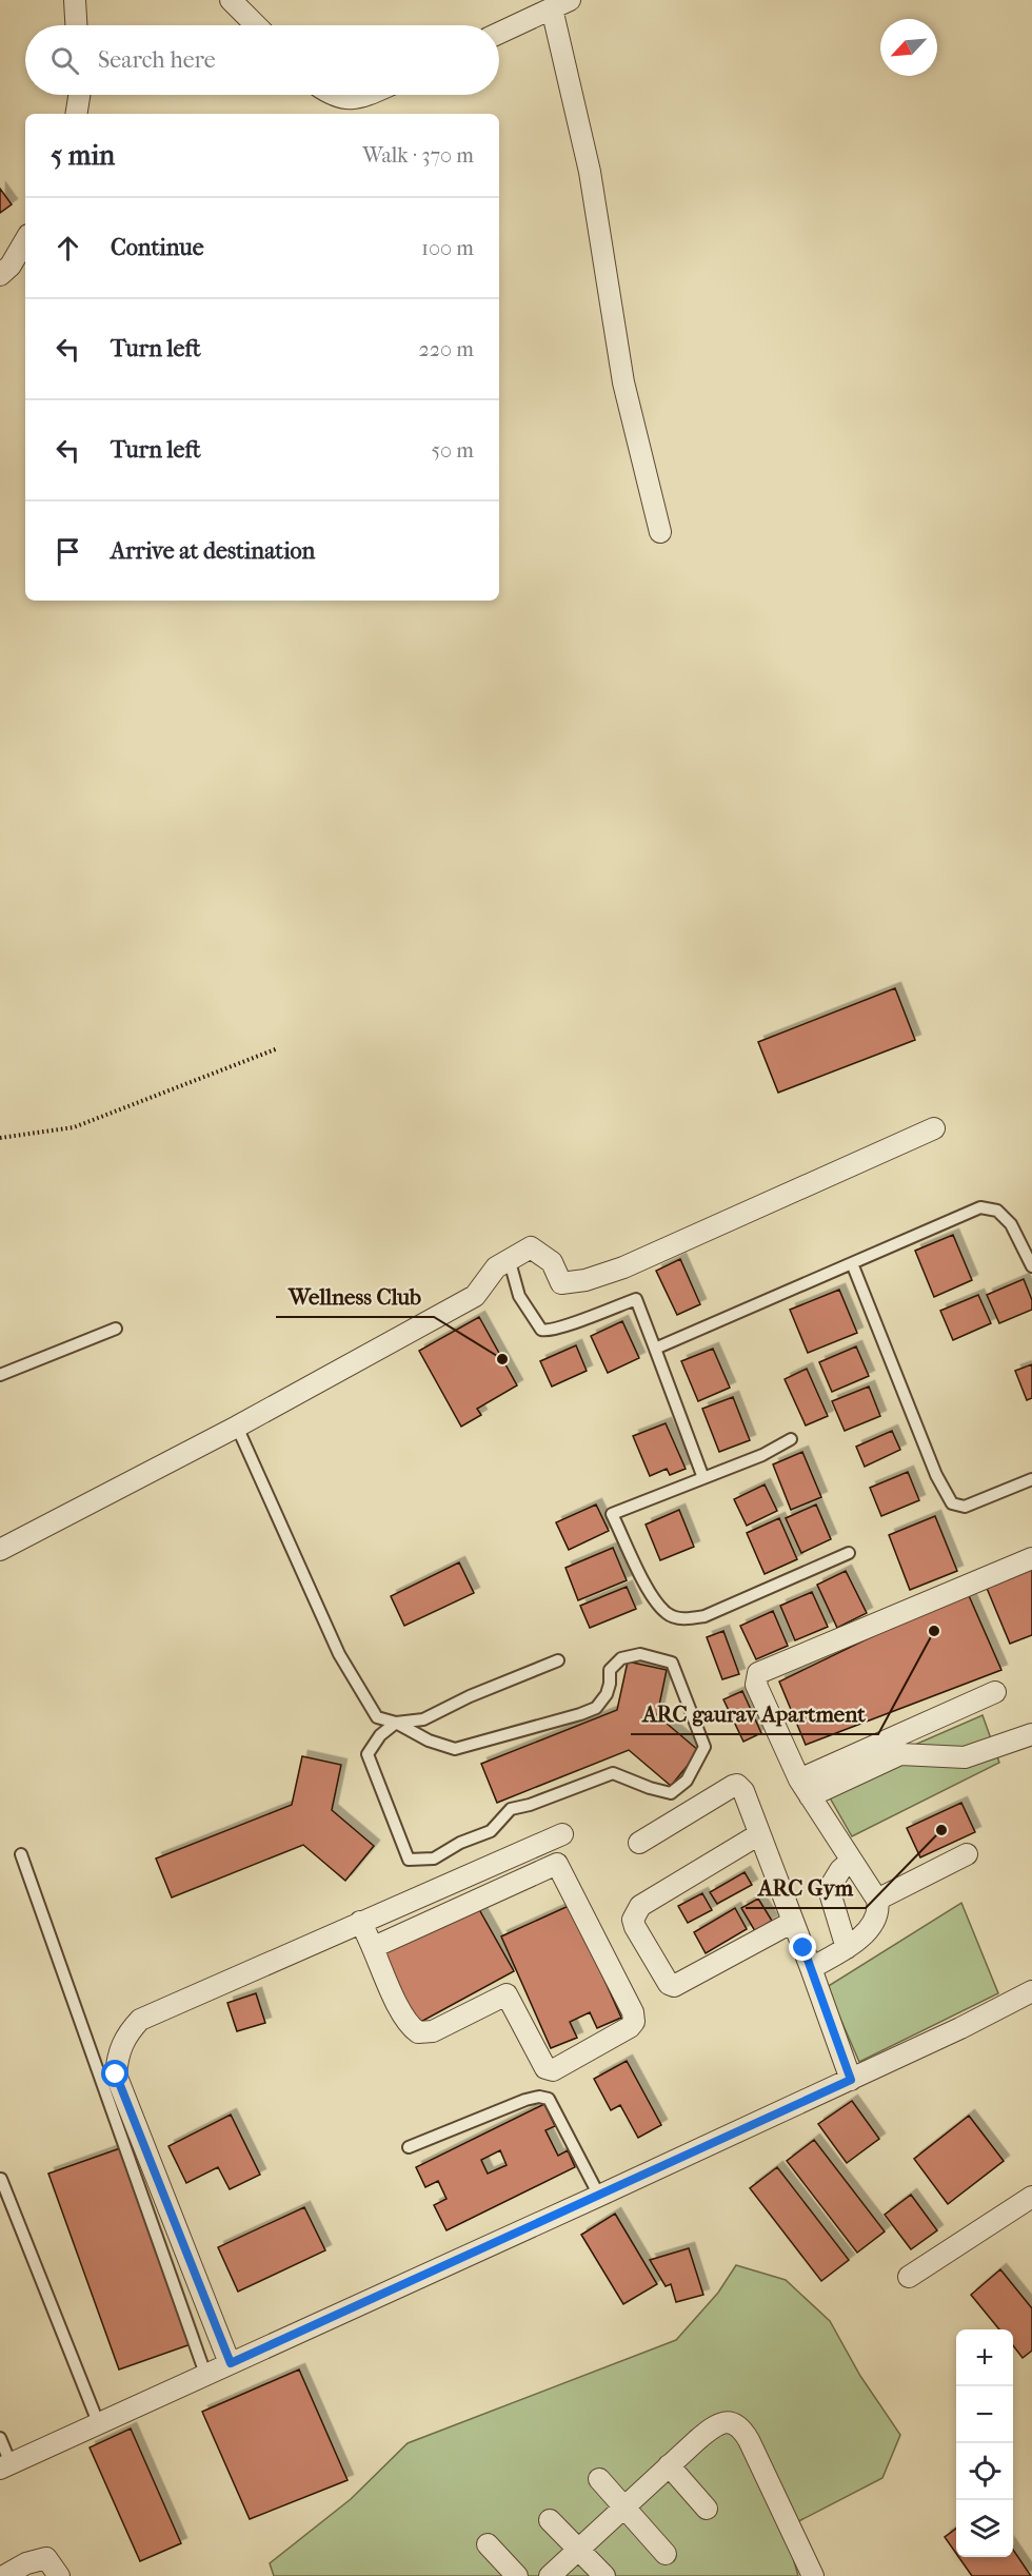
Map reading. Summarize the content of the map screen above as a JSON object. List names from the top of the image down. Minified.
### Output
{"places":["Wellness Club","ARC gaurav Apartment","ARC Gym"],"north":"bottom left","page":{"search":"Search here","heading":["5 min","Walk · 370 m"],"list":[["Continue","100 m"],["Turn left","220 m"],["Turn left","50 m"],"Arrive at destination"],"map_buttons":["+","−"]}}
